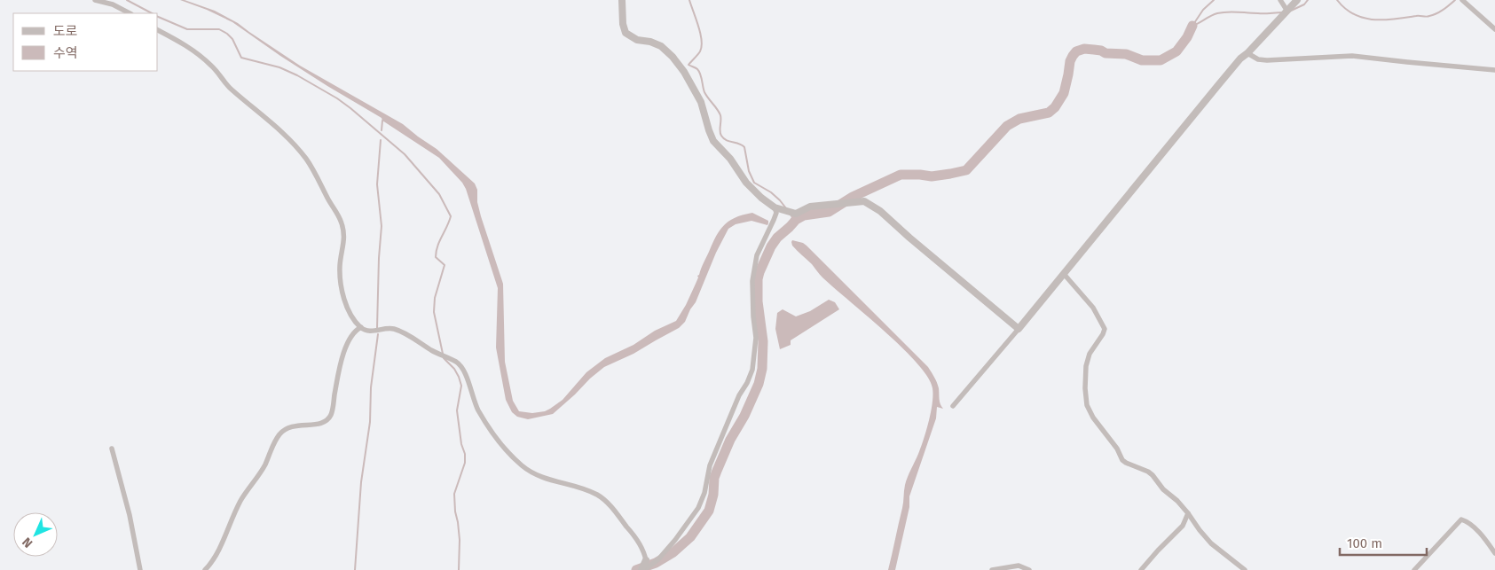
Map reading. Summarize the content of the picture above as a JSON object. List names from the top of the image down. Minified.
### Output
{"legend":["도로","수역"],"scale_bar":"100 m","north":"bottom left"}
